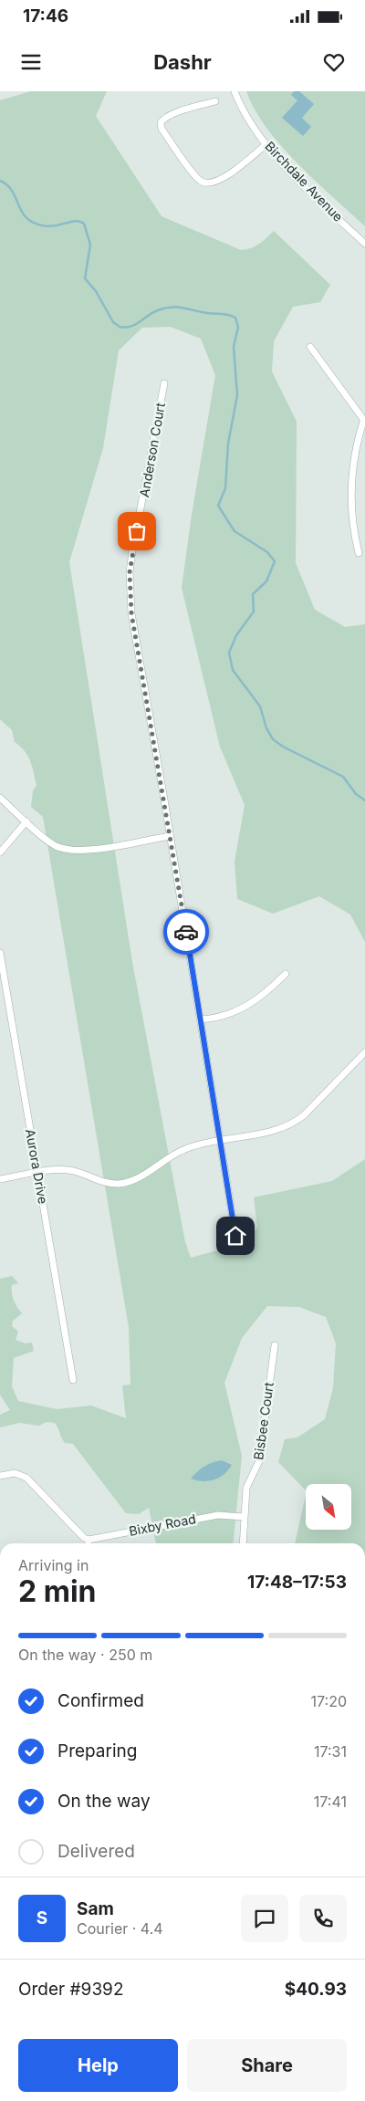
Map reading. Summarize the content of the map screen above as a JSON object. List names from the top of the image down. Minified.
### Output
{"streets":{"street":["Birchdale Avenue","Anderson Court","Aurora Drive","Bisbee Court","Bixby Road"]},"crossings":[["Bisbee Court","Bixby Road"]],"north":"bottom right","page":{"status":"17:46","header":"Dashr","heading":["2 min","Arriving in","17:48–17:53"],"panel":["Sam","Courier · 4.4","Order #9392","$40.93"],"bar":"On the way · 250 m","list":[["Confirmed","17:20"],["Preparing","17:31"],["On the way","17:41"],"Delivered"],"round":"S","buttons":["Help","Share"]}}
